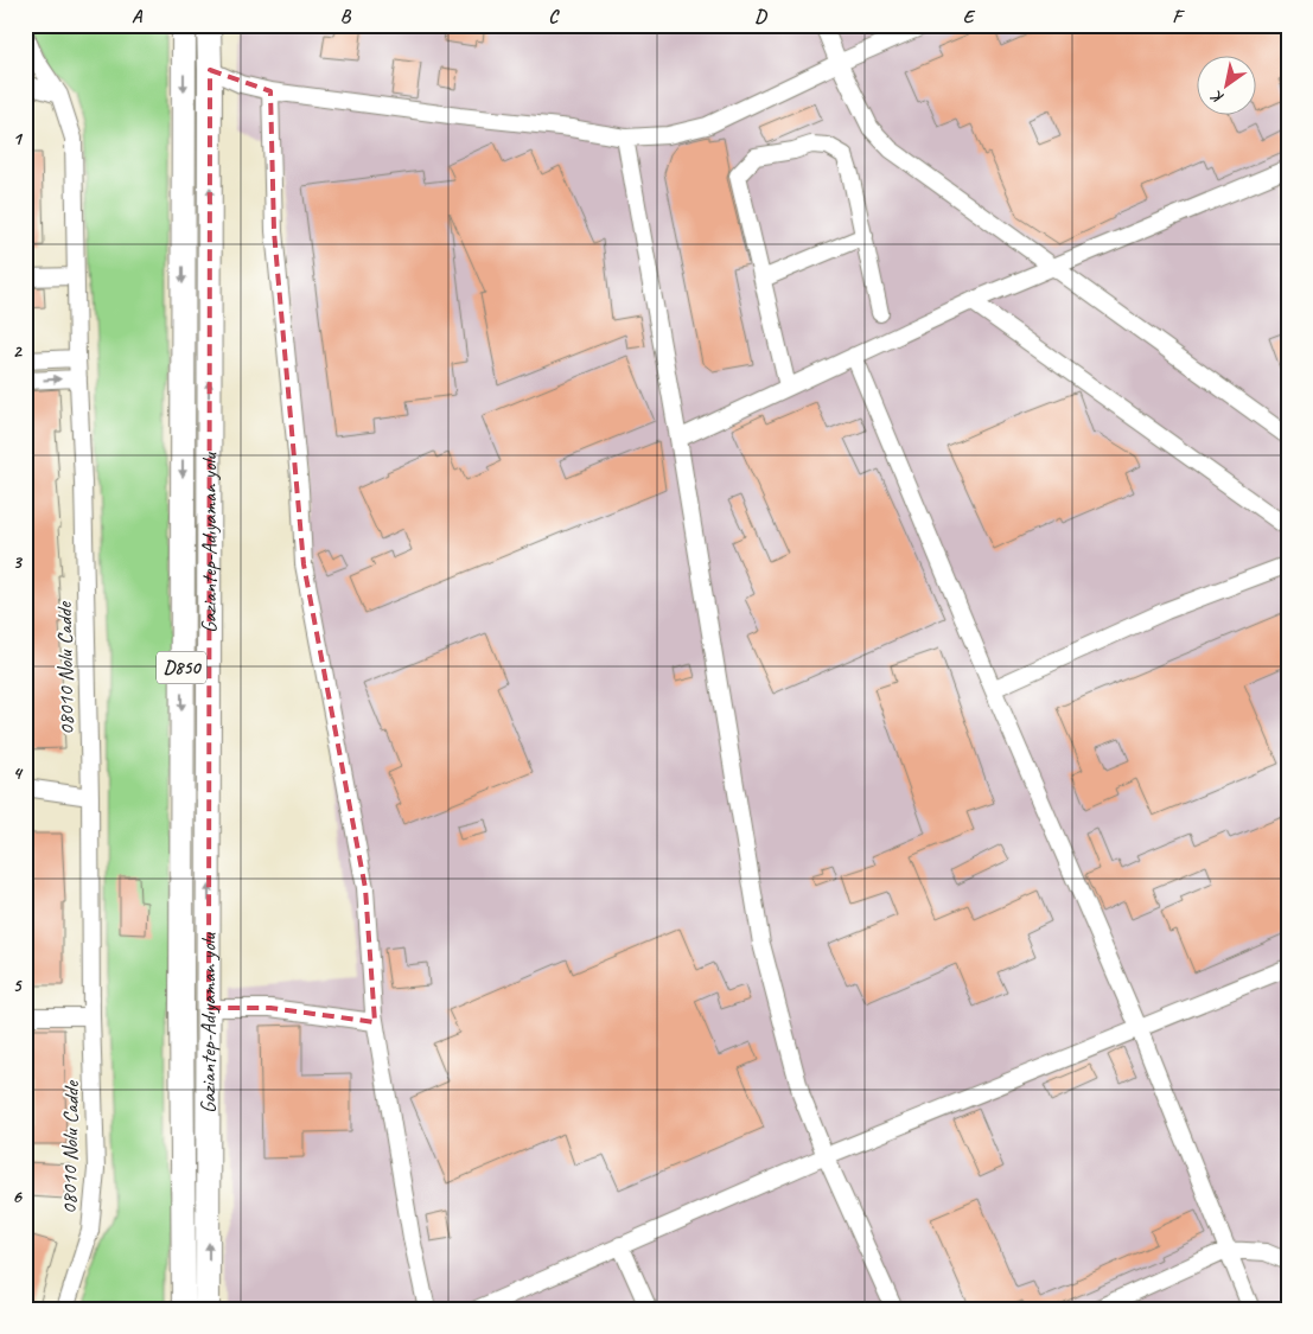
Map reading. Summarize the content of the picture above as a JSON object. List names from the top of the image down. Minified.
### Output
{"streets":{"highway":["Gaziantep-Adıyaman yolu","D850"],"street":["08010 Nolu Cadde"]},"north":"bottom left","grid":{"columns":["A","B","C","D","E","F"],"rows":["1","2","3","4","5","6"]}}
